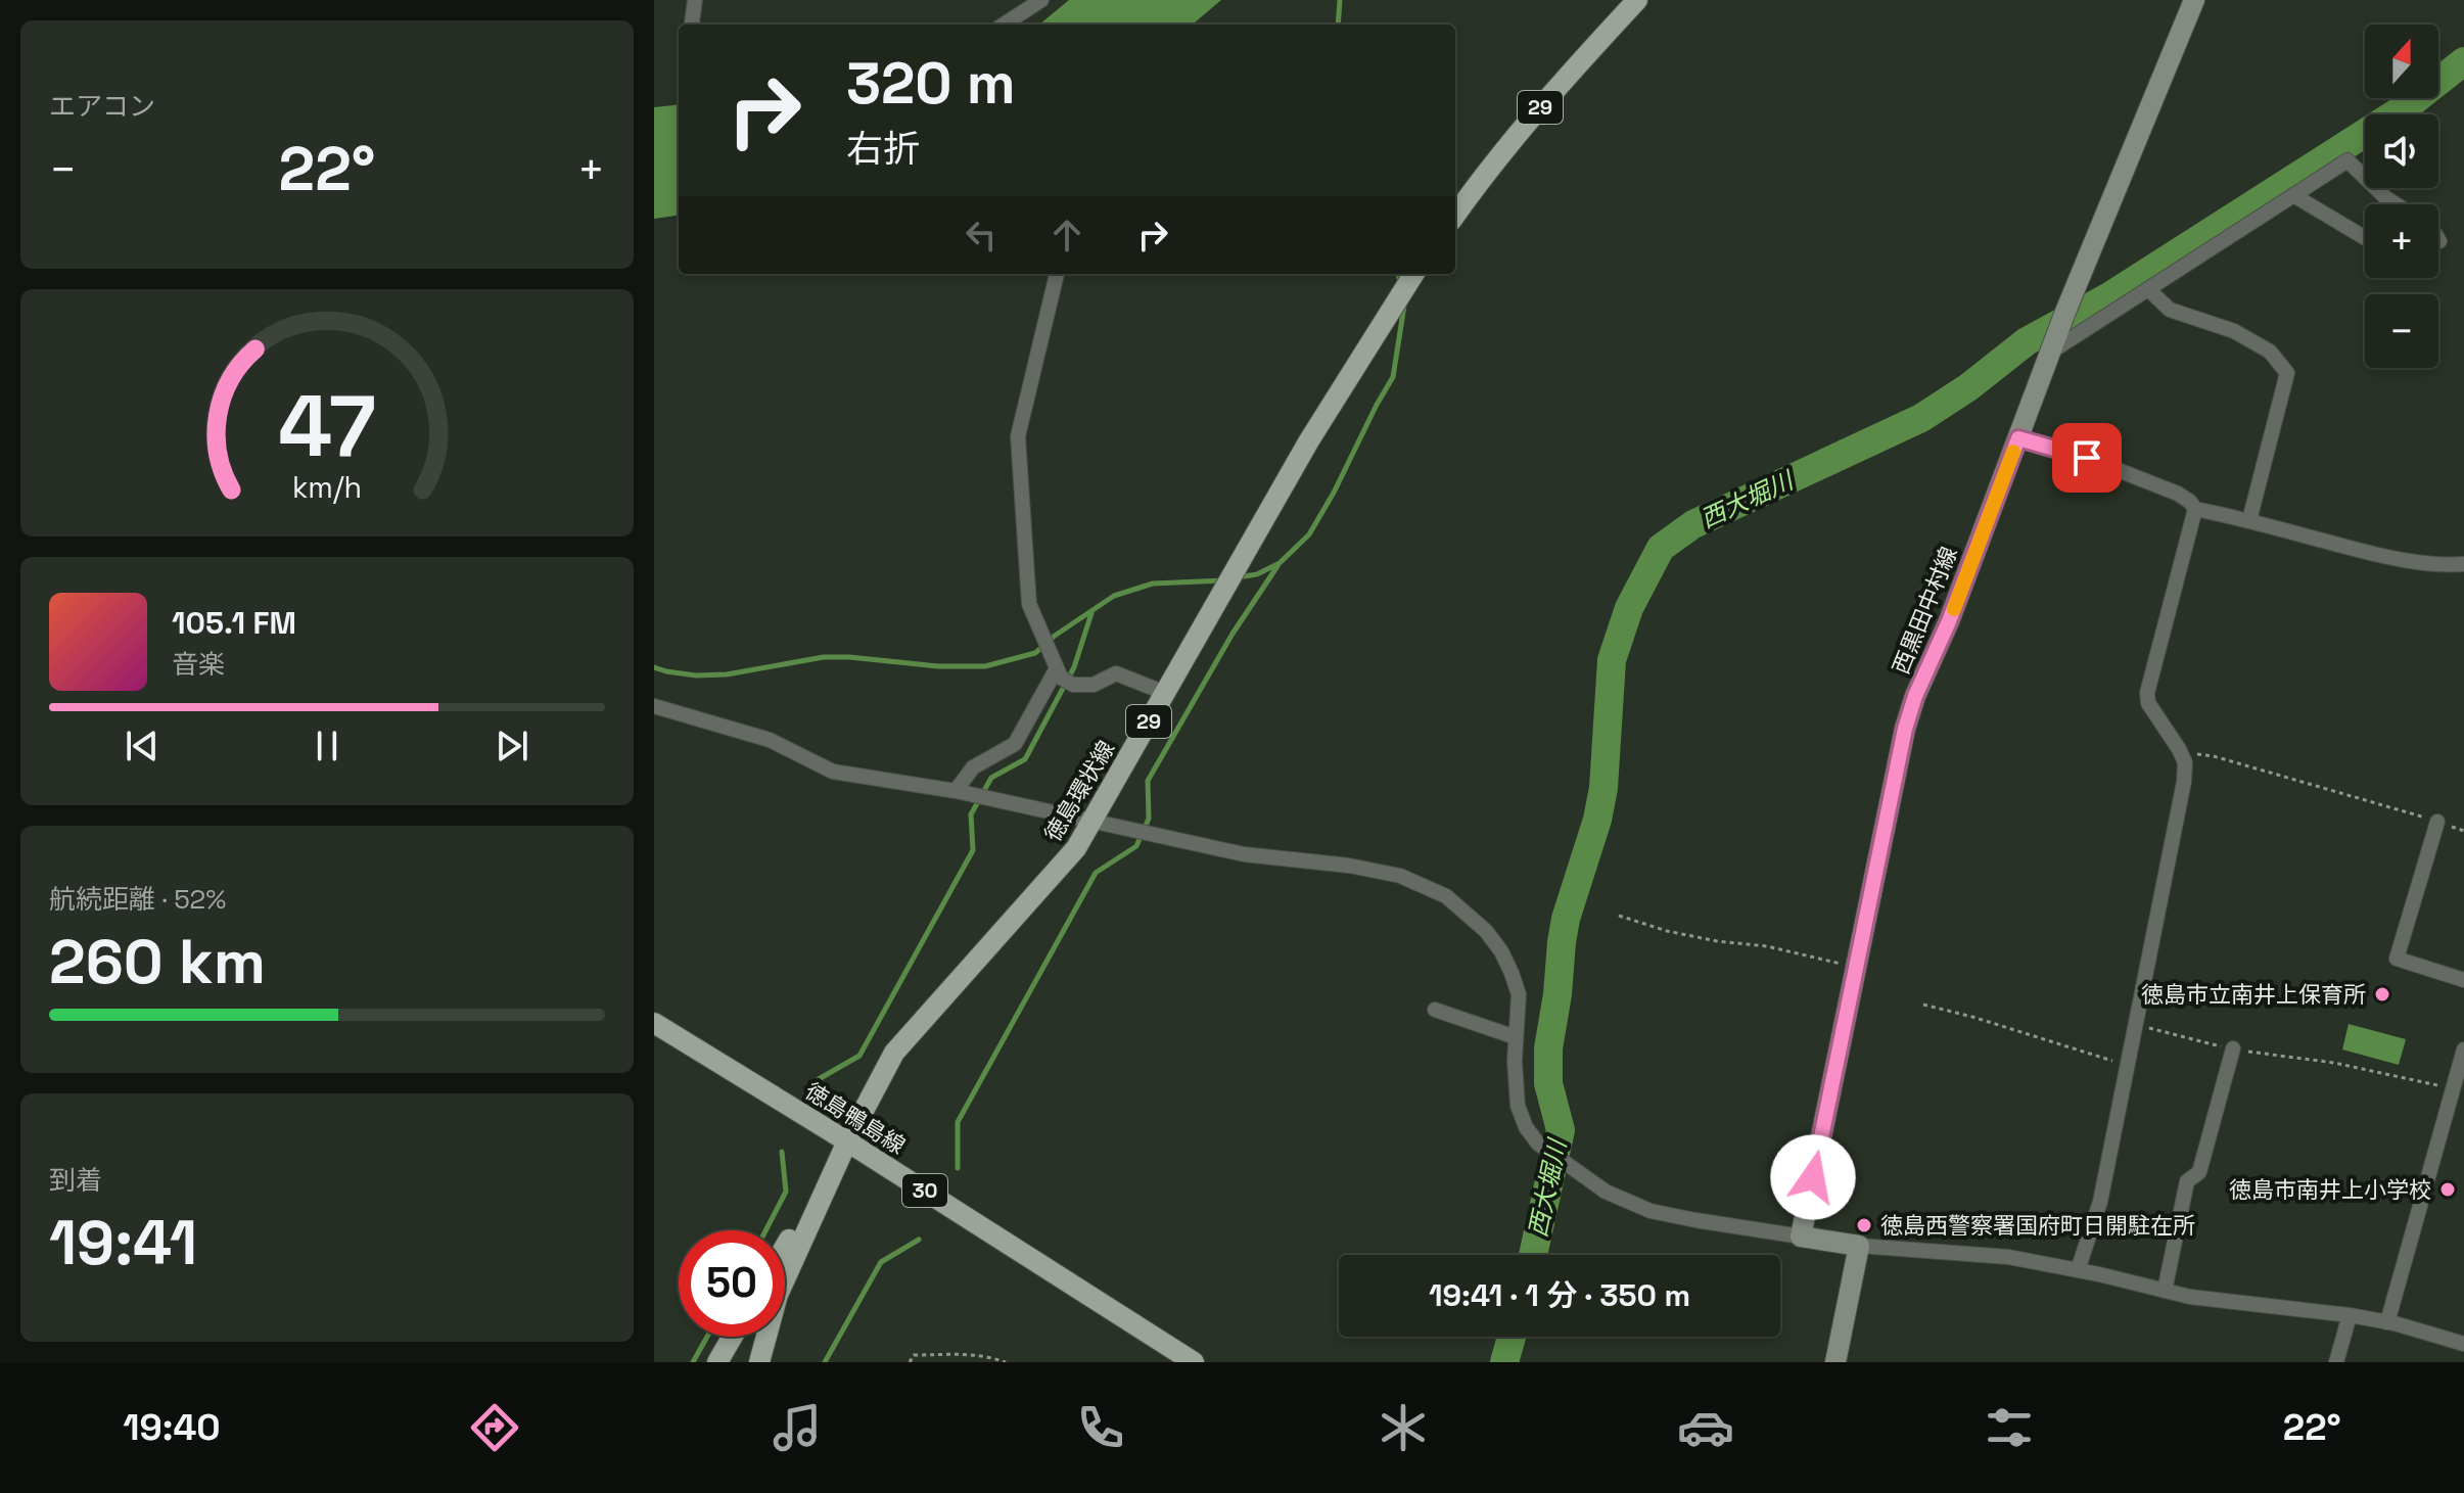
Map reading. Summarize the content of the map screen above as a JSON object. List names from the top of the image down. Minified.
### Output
{"streets":{"main road":["29","西黒田中村線","徳島環状線","徳島鴨島線","30"]},"crossings":[["徳島環状線","徳島鴨島線"]],"water":["西大堀川"],"places":["徳島市立南井上保育所","徳島市南井上小学校","徳島西警察署国府町日開駐在所"],"north":"top","page":{"tile":["エアコン",["航続距離 · 52%","260 km"],["到着","19:41"]],"map_buttons":["+","−"],"turn":["320 m","右折"],"heat":["−","22°","+"],"song":["105.1 FM","音楽"],"limit":"50","trip":"19:41 · 1 分 · 350 m","tabs":["19:40","22°"],"gauge":["47","km/h"]}}
